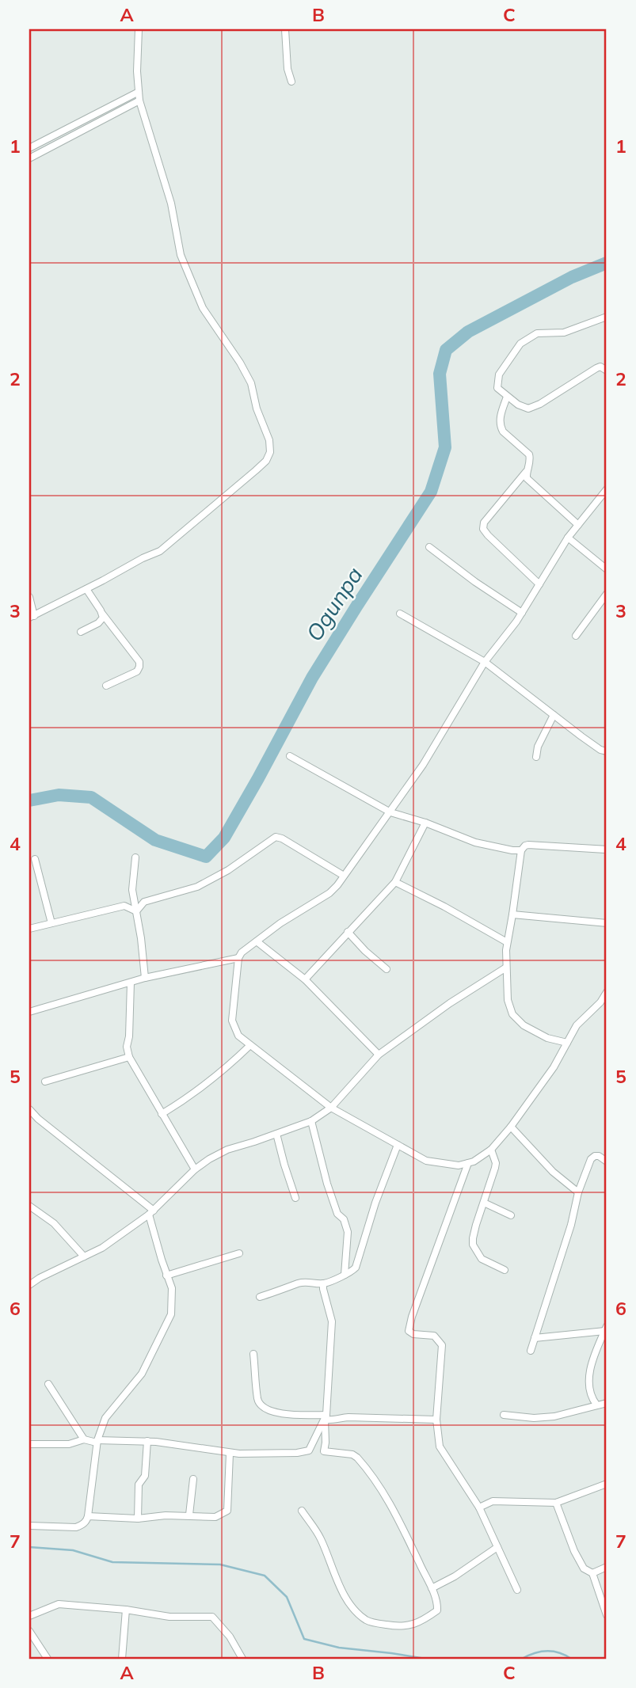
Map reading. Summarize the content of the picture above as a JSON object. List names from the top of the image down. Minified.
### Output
{"water":["Ogunpa"],"grid":{"columns":["A","B","C"],"rows":["1","2","3","4","5","6","7"]}}
